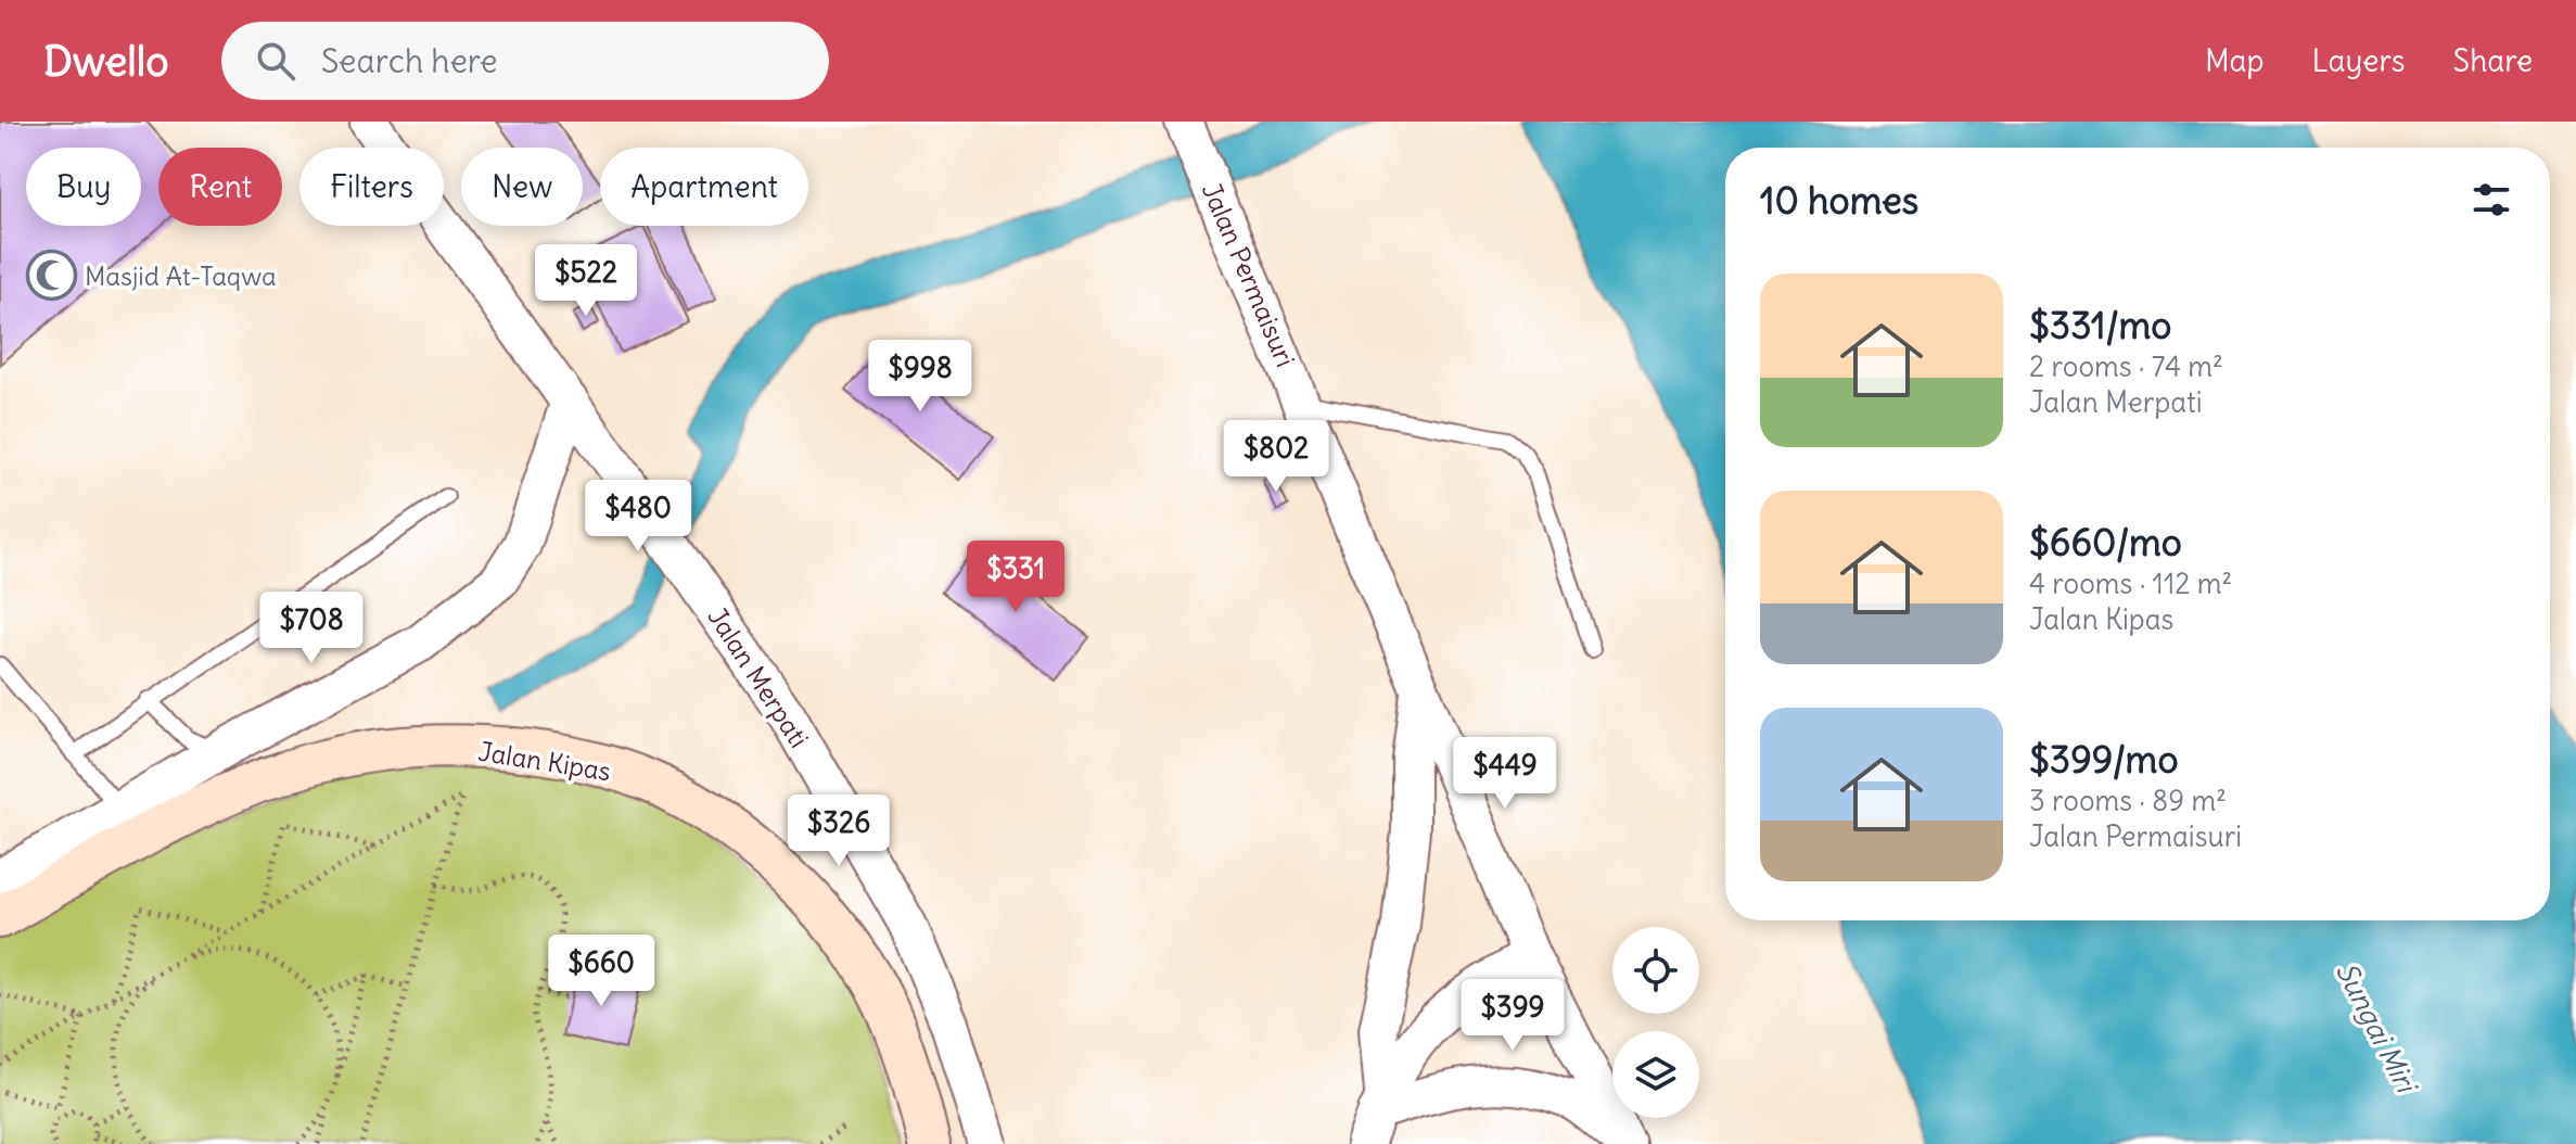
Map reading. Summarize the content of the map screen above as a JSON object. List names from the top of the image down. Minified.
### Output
{"streets":{"main road":["Jalan Kipas"],"street":["Jalan Permaisuri","Jalan Merpati"]},"water":["Sungai Miri"],"places":{"mosque":["Masjid At-Taqwa"]},"page":{"header":"Dwello","search":"Search here","nav":["Map","Layers","Share"],"chip":["Buy","Rent","Filters","New","Apartment"],"heading":"10 homes","price":["$522","$998","$802","$480","$331","$708","$449","$326","$660","$399"],"list":[{"name":"$331/mo","note":"2 rooms · 74 m² · Jalan Merpati"},{"name":"$660/mo","note":"4 rooms · 112 m² · Jalan Kipas"},{"name":"$399/mo","note":"3 rooms · 89 m² · Jalan Permaisuri"}]}}
